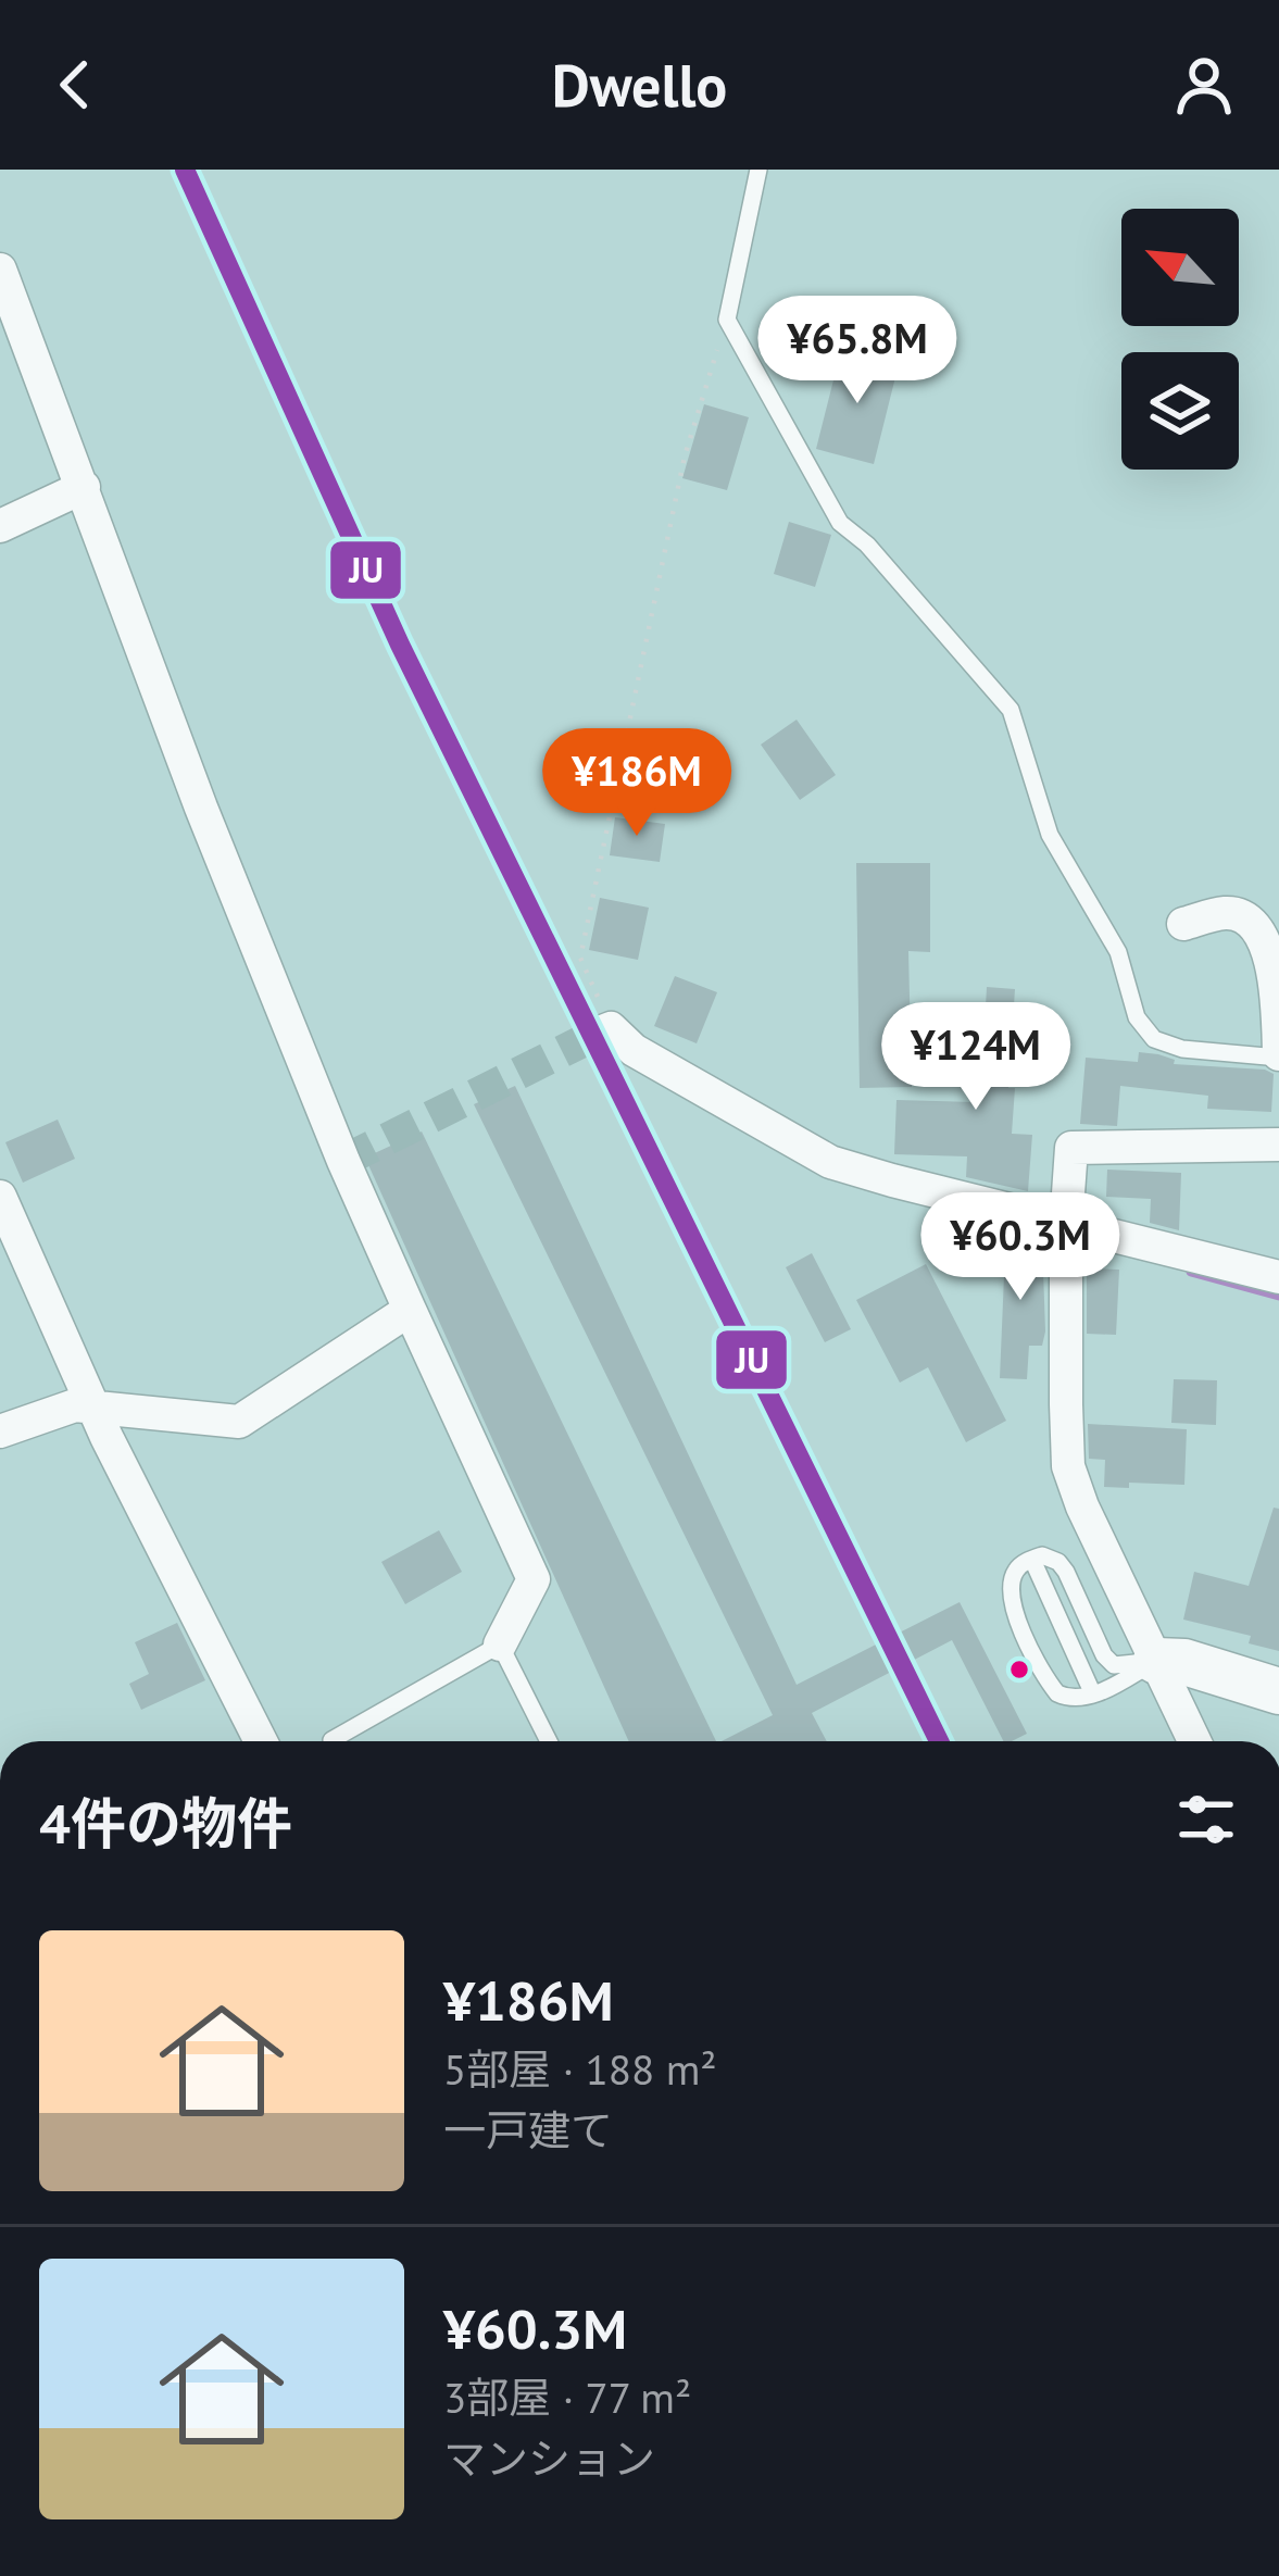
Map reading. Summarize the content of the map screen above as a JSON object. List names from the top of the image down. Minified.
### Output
{"lines":["transit line JU"],"north":"top left","page":{"header":"Dwello","price":["¥65.8M","¥186M","¥124M","¥60.3M"],"heading":"4件の物件","list":[{"name":"¥186M","note":"5部屋 · 188 m² · 一戸建て"},{"name":"¥60.3M","note":"3部屋 · 77 m² · マンション"}]}}
